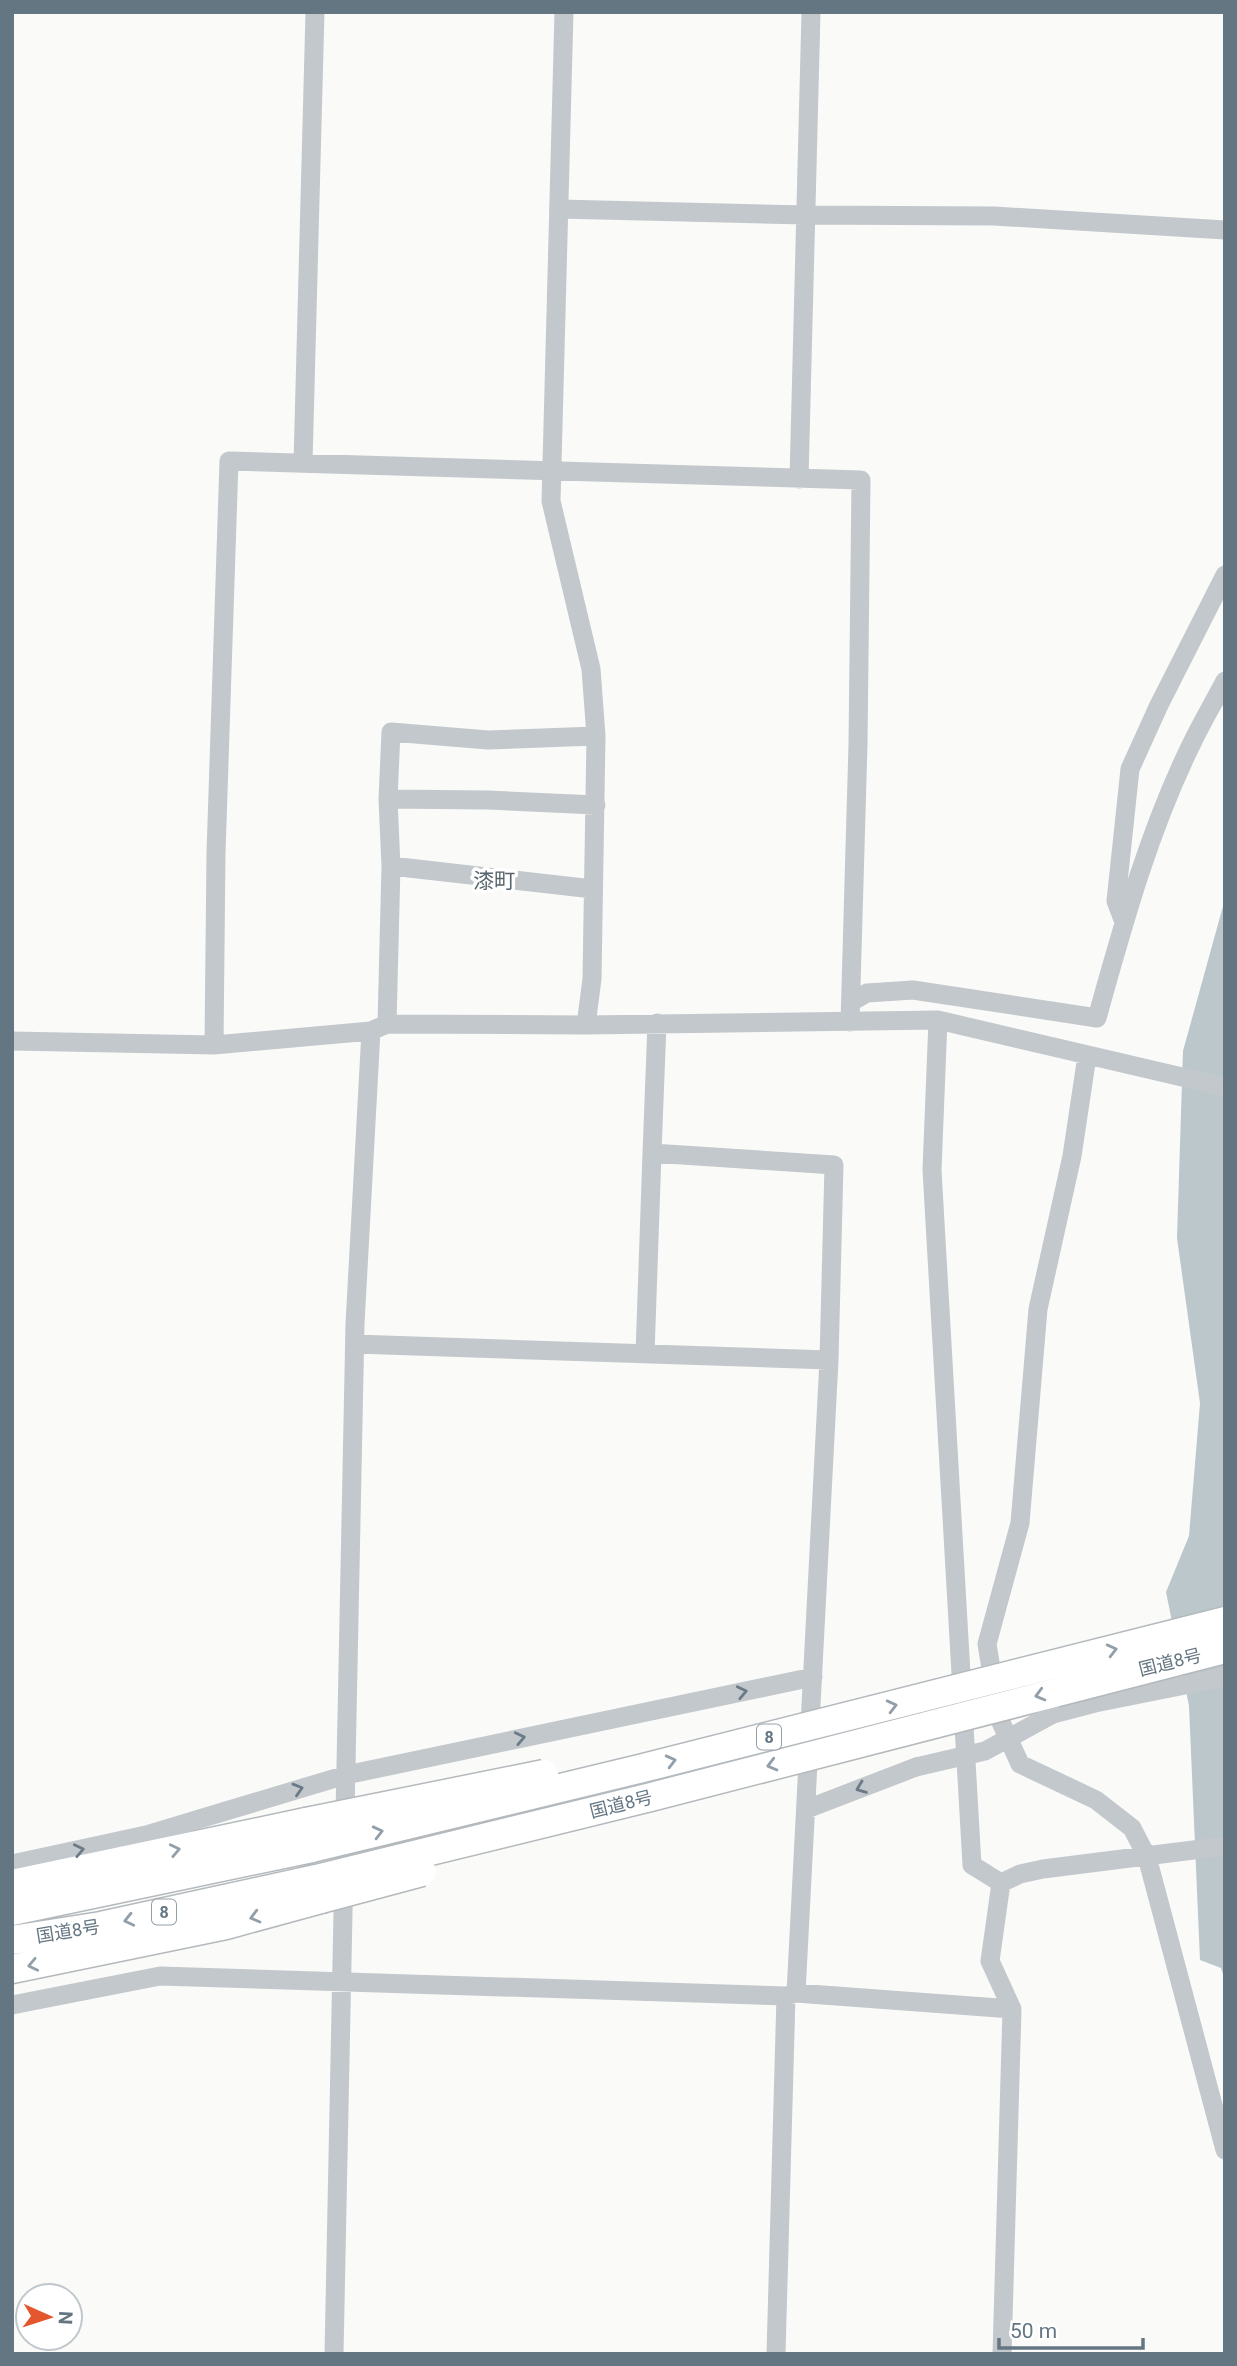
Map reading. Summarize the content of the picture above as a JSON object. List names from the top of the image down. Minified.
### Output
{"streets":{"highway":["国道8号","8"]},"districts":["漆町"],"scale_bar":"50 m","north":"right"}
